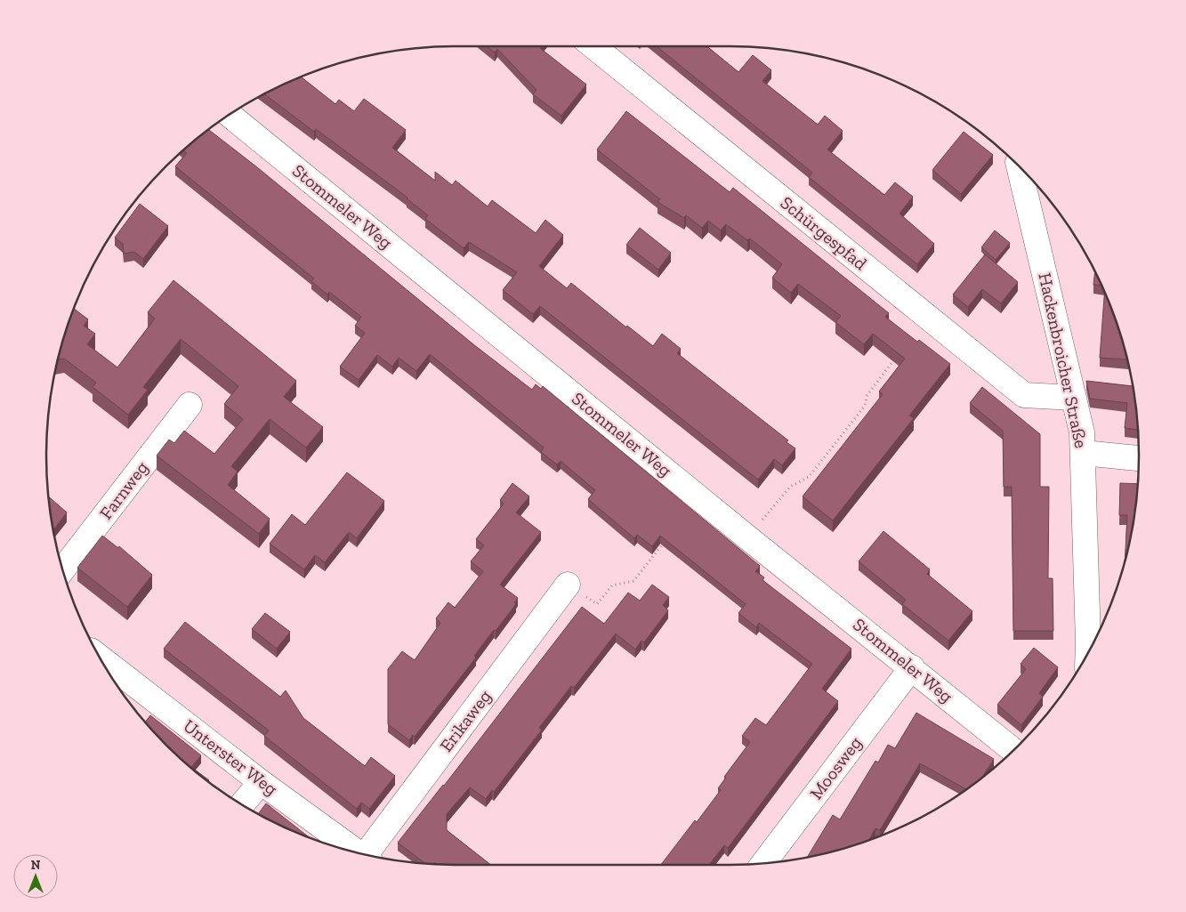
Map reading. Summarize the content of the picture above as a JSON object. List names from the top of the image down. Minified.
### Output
{"streets":{"street":["Stommeler Weg","Schürgespfad","Hackenbroicher Straße","Farnweg","Erikaweg","Unterster Weg","Moosweg"]},"crossings":[["Stommeler Weg","Moosweg"],["Schürgespfad","Hackenbroicher Straße"]],"north":"top"}
